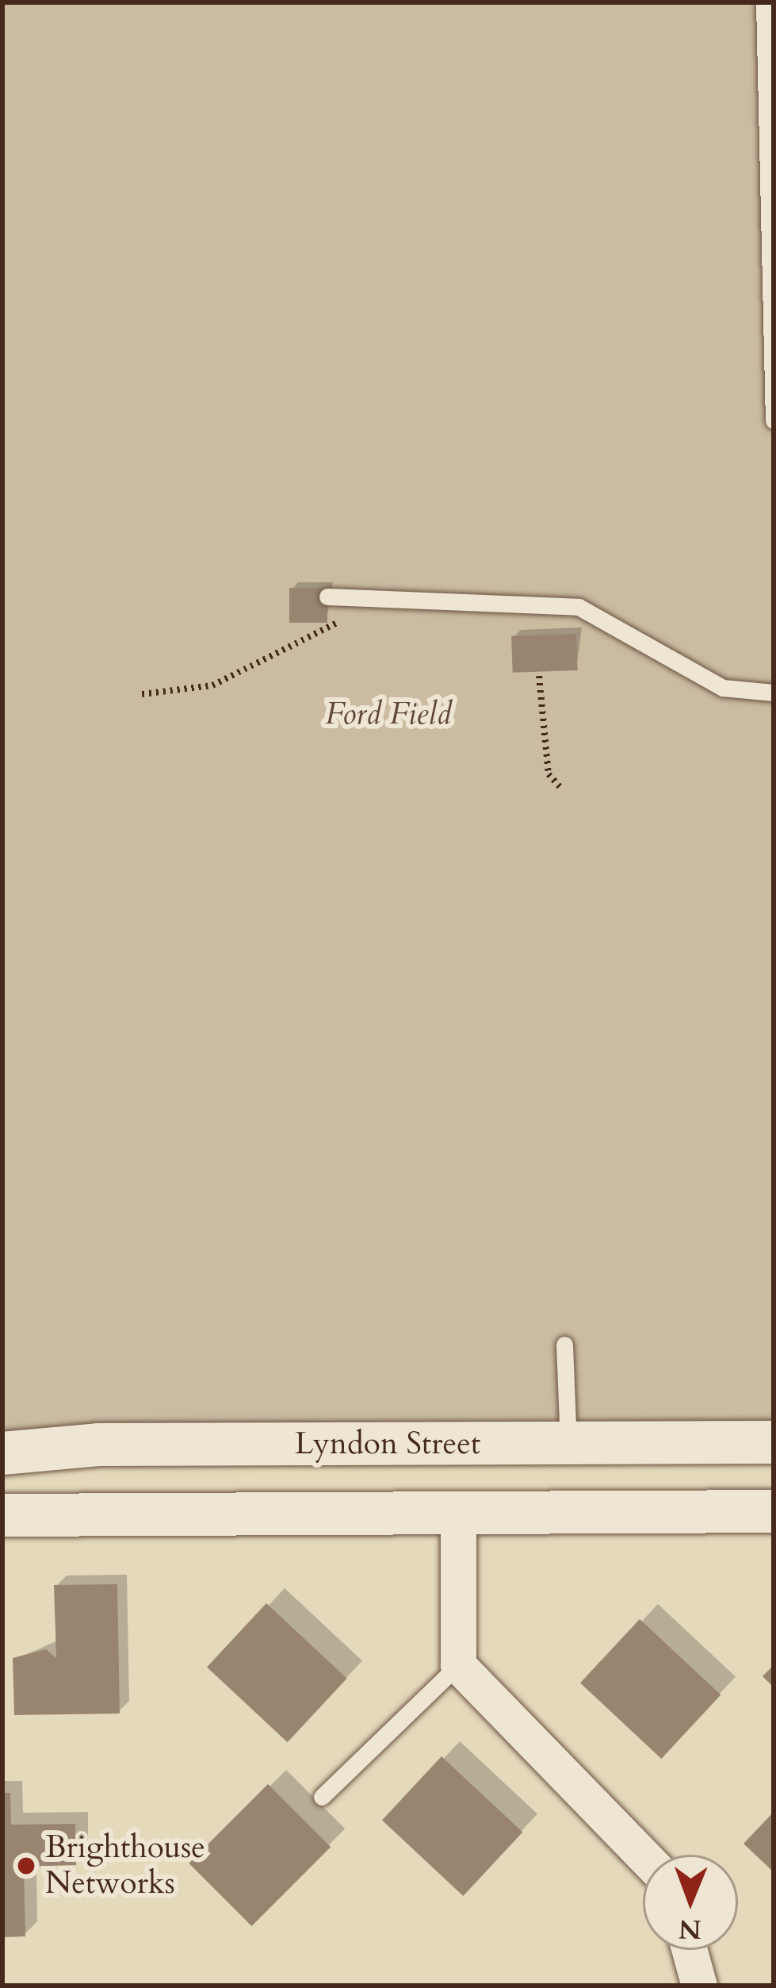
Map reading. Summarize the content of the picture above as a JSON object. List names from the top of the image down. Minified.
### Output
{"streets":{"street":["Lyndon Street"]},"parks":["Ford Field"],"places":["Brighthouse Networks"],"north":"bottom"}
